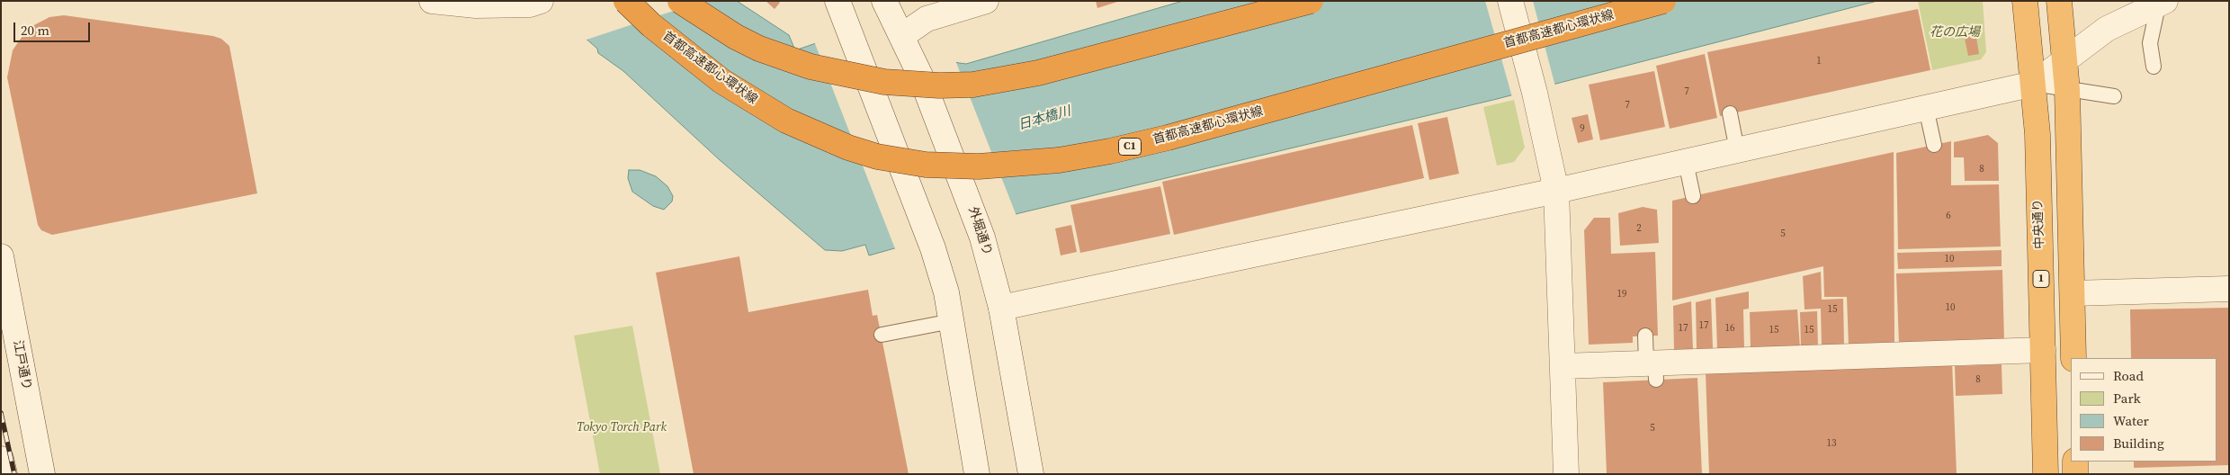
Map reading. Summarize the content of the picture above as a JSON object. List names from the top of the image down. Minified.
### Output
{"streets":{"highway":["首都高速都心環状線","C1","中央通り","1"],"street":["外堀通り","江戸通り"]},"water":["日本橋川"],"parks":["花の広場","Tokyo Torch Park"],"house_numbers":["1","7","7","9","8","6","2","5","10","19","10","15","17","17","16","15","15","8","5","13"],"legend":["Road","Park","Water","Building"],"scale_bar":"20 m"}
